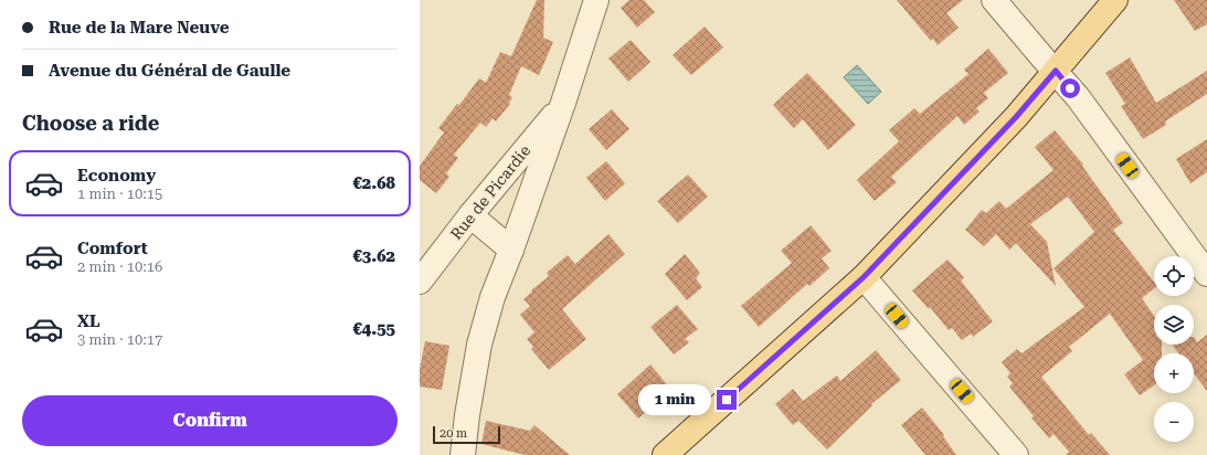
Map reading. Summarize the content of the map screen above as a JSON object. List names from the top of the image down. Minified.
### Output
{"streets":{"street":["Rue de Picardie"]},"scale_bar":"20 m","page":{"banner":["Rue de la Mare Neuve","Avenue du Général de Gaulle"],"heading":"Choose a ride","list":[{"name":"Economy","note":"1 min · 10:15","value":"€2.68"},{"name":"Comfort","note":"2 min · 10:16","value":"€3.62"},{"name":"XL","note":"3 min · 10:17","value":"€4.55"}],"map_buttons":["+","−"],"bubble":"1 min","buttons":"Confirm","scale":"20 m"}}
